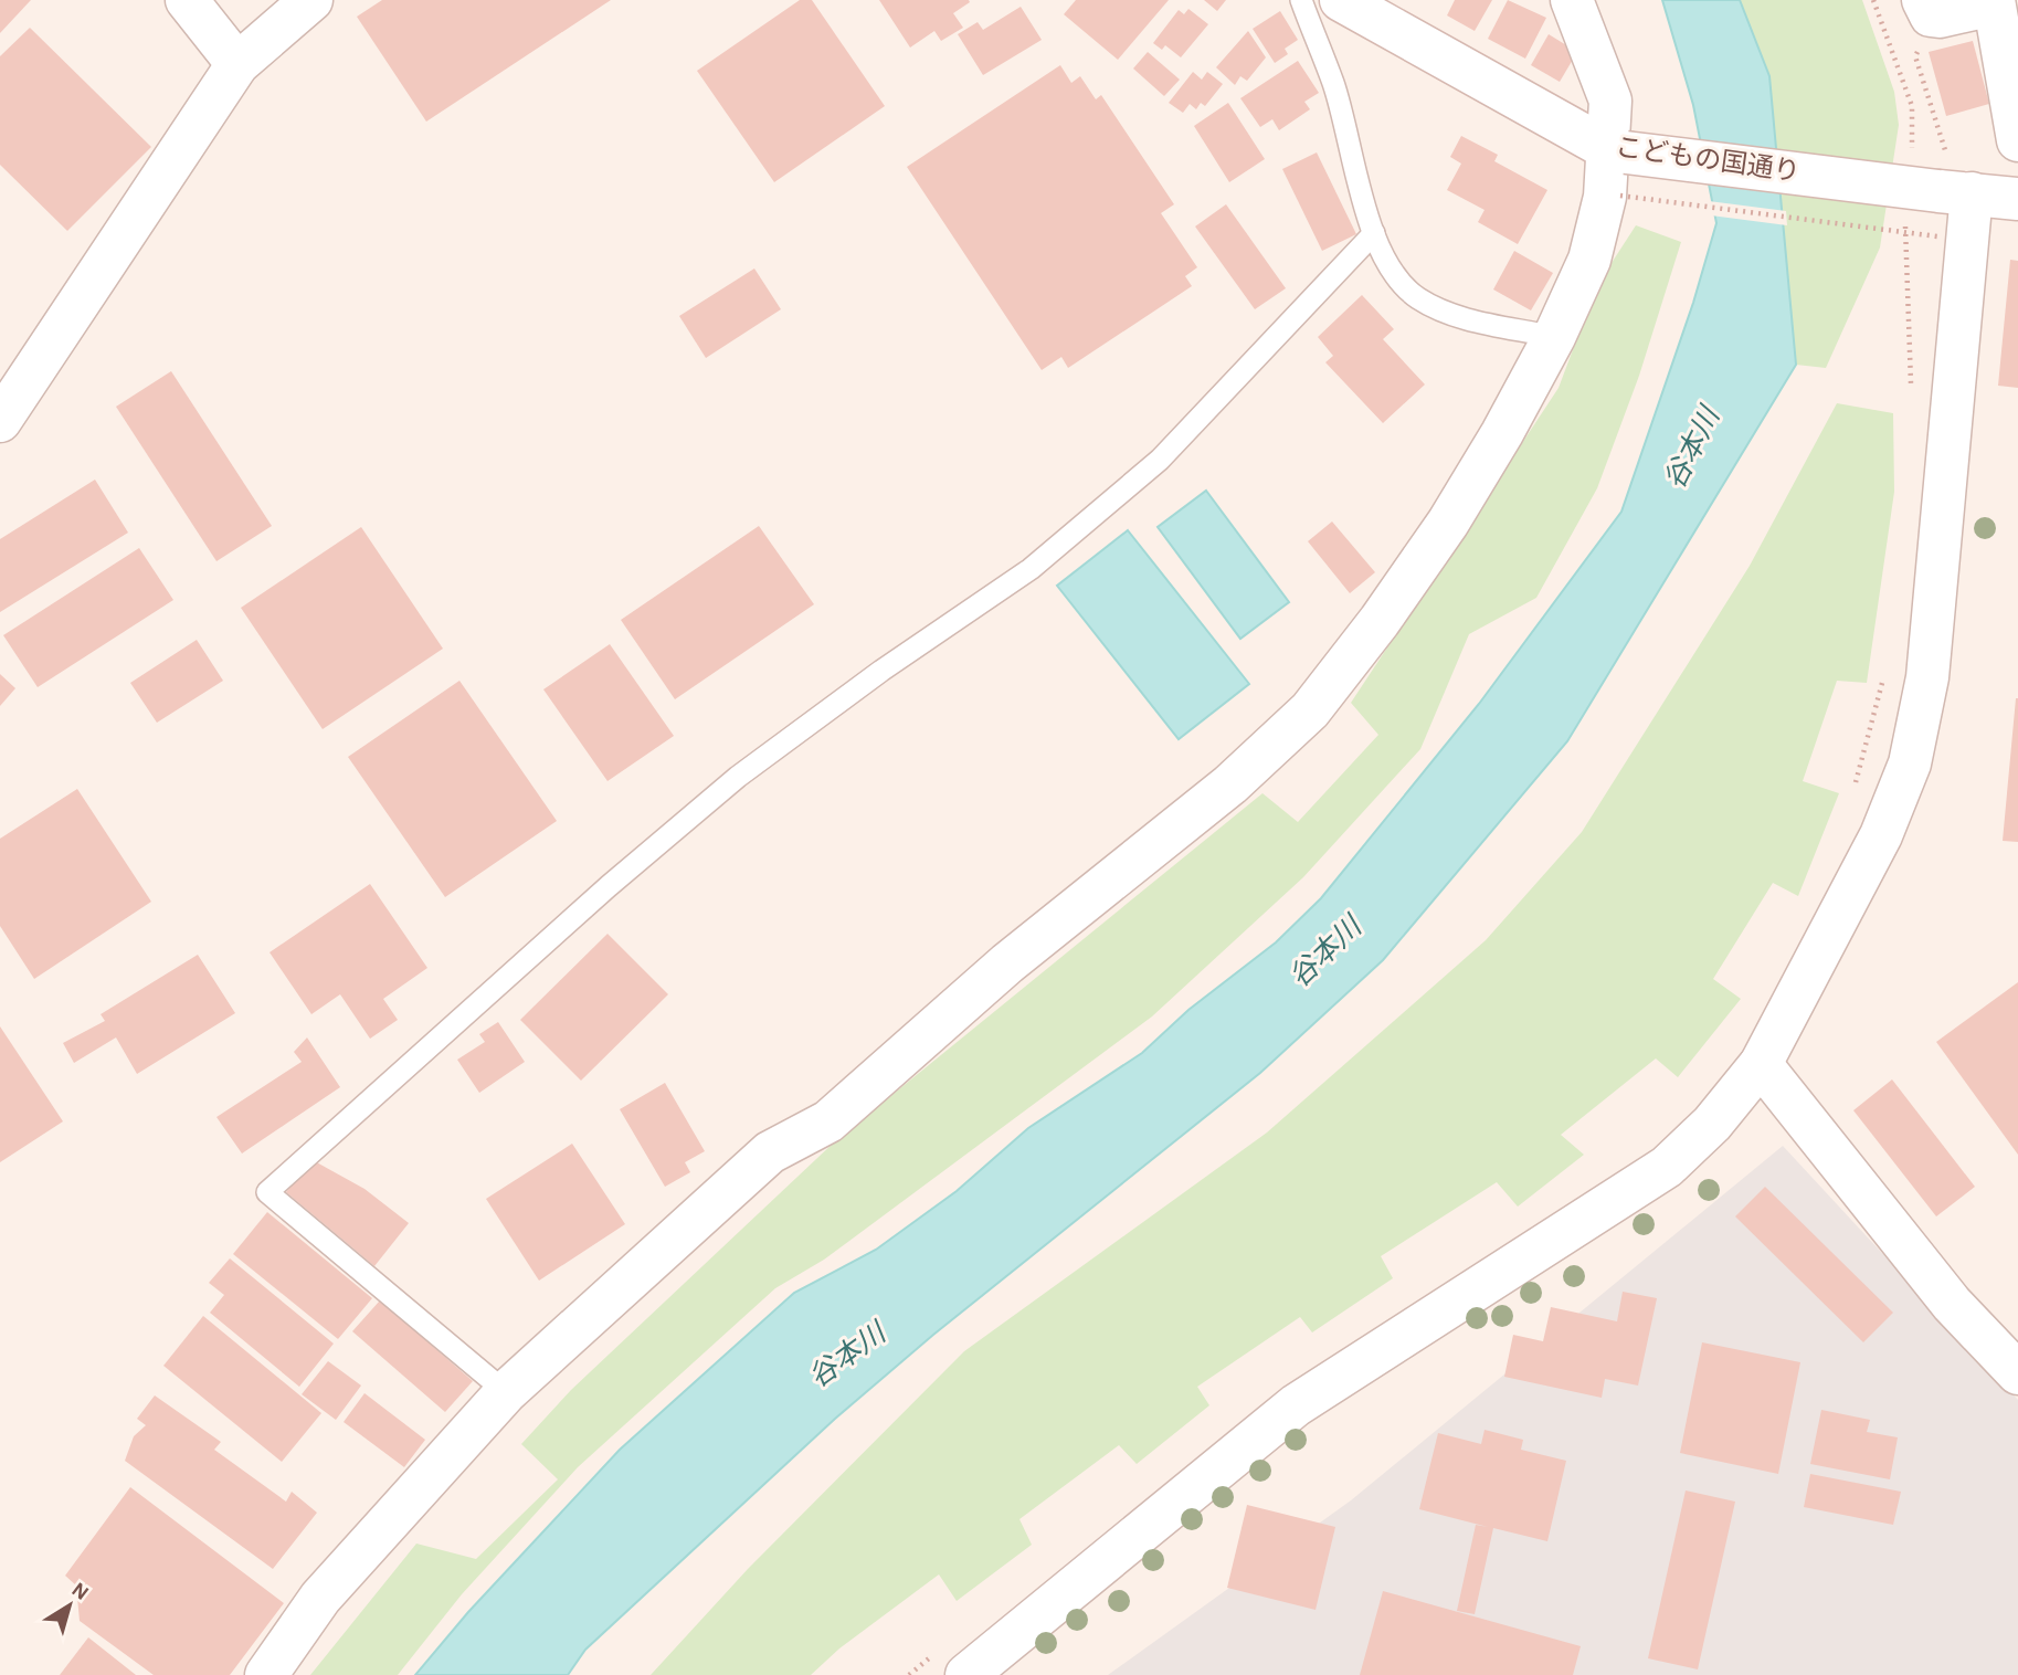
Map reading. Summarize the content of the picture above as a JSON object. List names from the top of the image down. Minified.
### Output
{"streets":{"street":["こどもの国通り"]},"water":["谷本川"],"north":"top right"}
